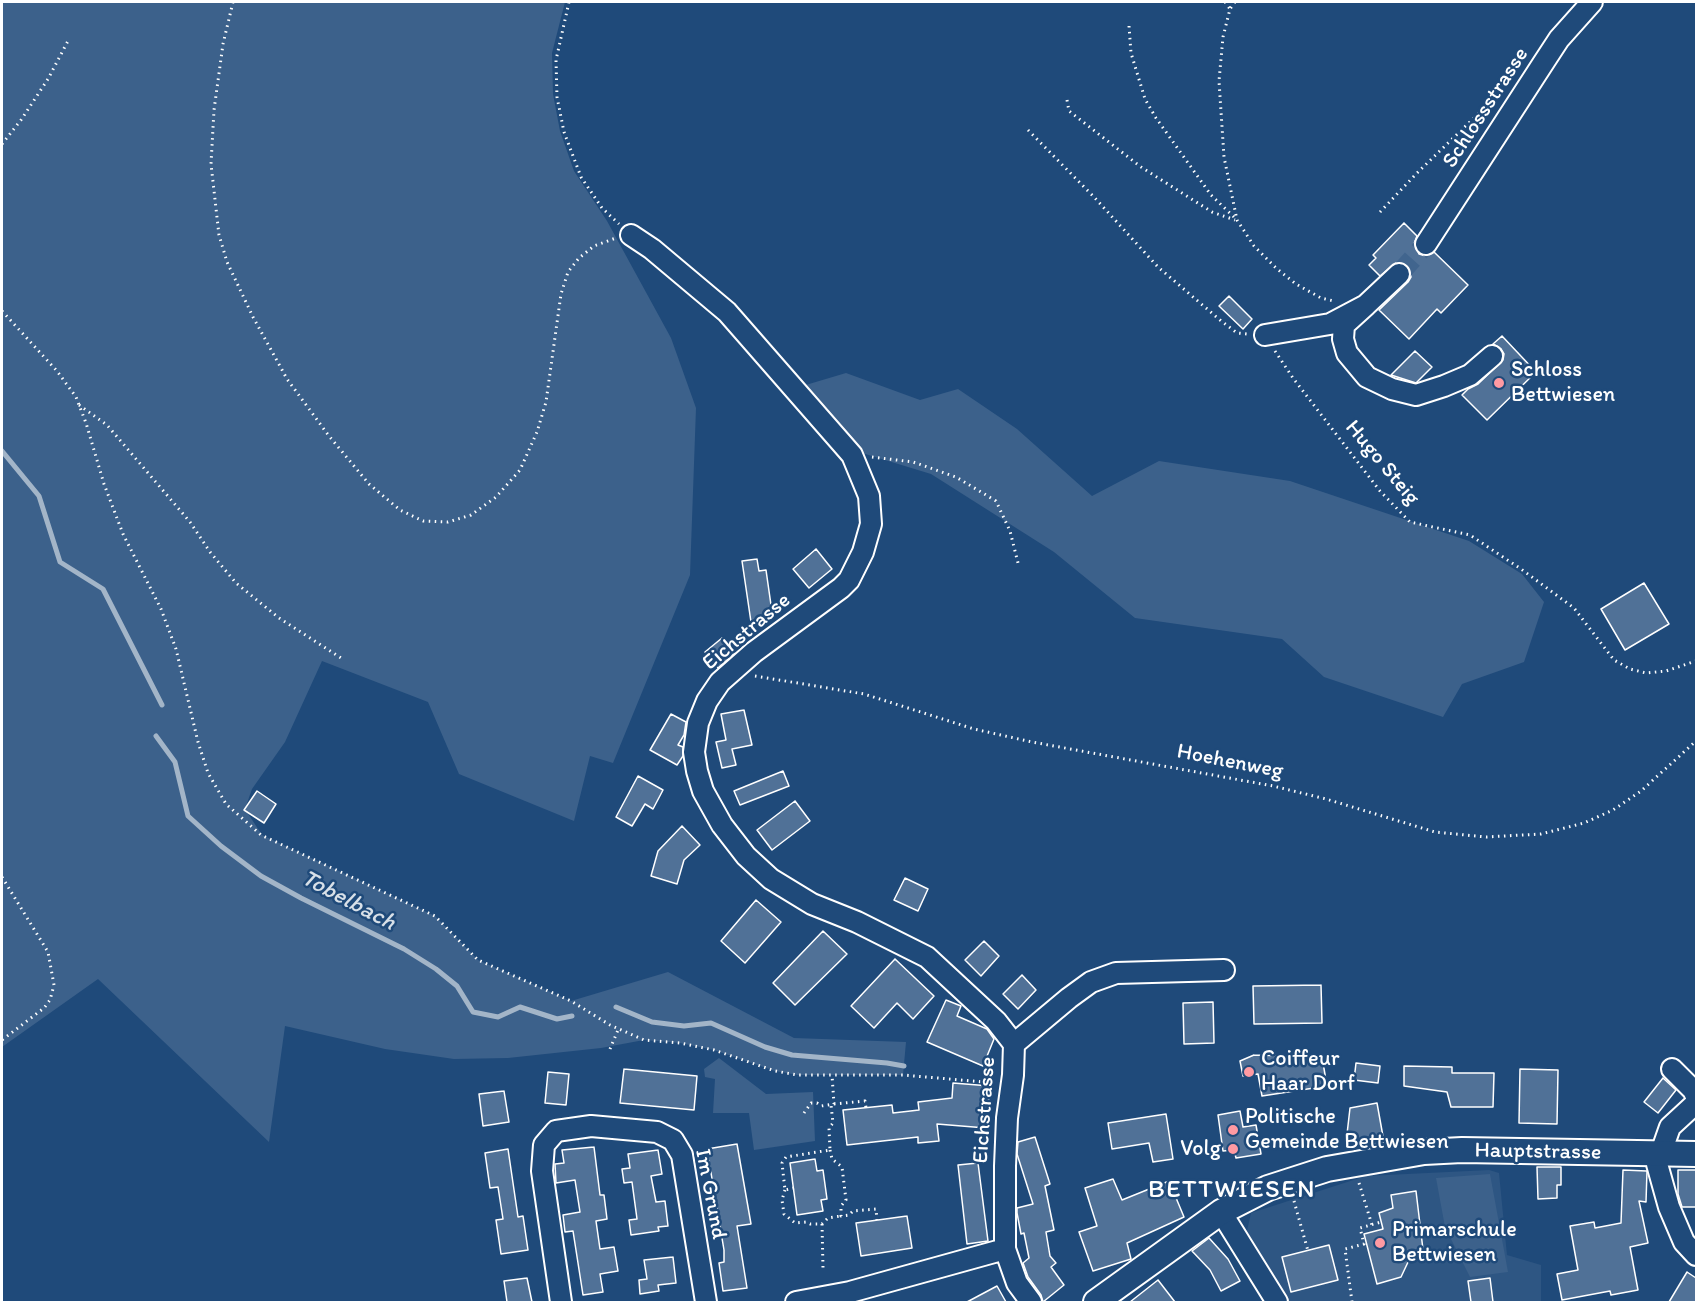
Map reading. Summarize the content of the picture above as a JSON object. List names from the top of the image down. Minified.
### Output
{"streets":{"main road":["Hauptstrasse"],"street":["Schlossstrasse","Eichstrasse","Im Grund"],"path":["Hugo Steig","Hoehenweg"]},"crossings":[["Eichstrasse","Hoehenweg"]],"districts":["BETTWIESEN"],"water":["Tobelbach"],"places":["Schloss Bettwiesen","Coiffeur Haar Dorf","Politische Gemeinde Bettwiesen","Volg","Primarschule Bettwiesen"]}
